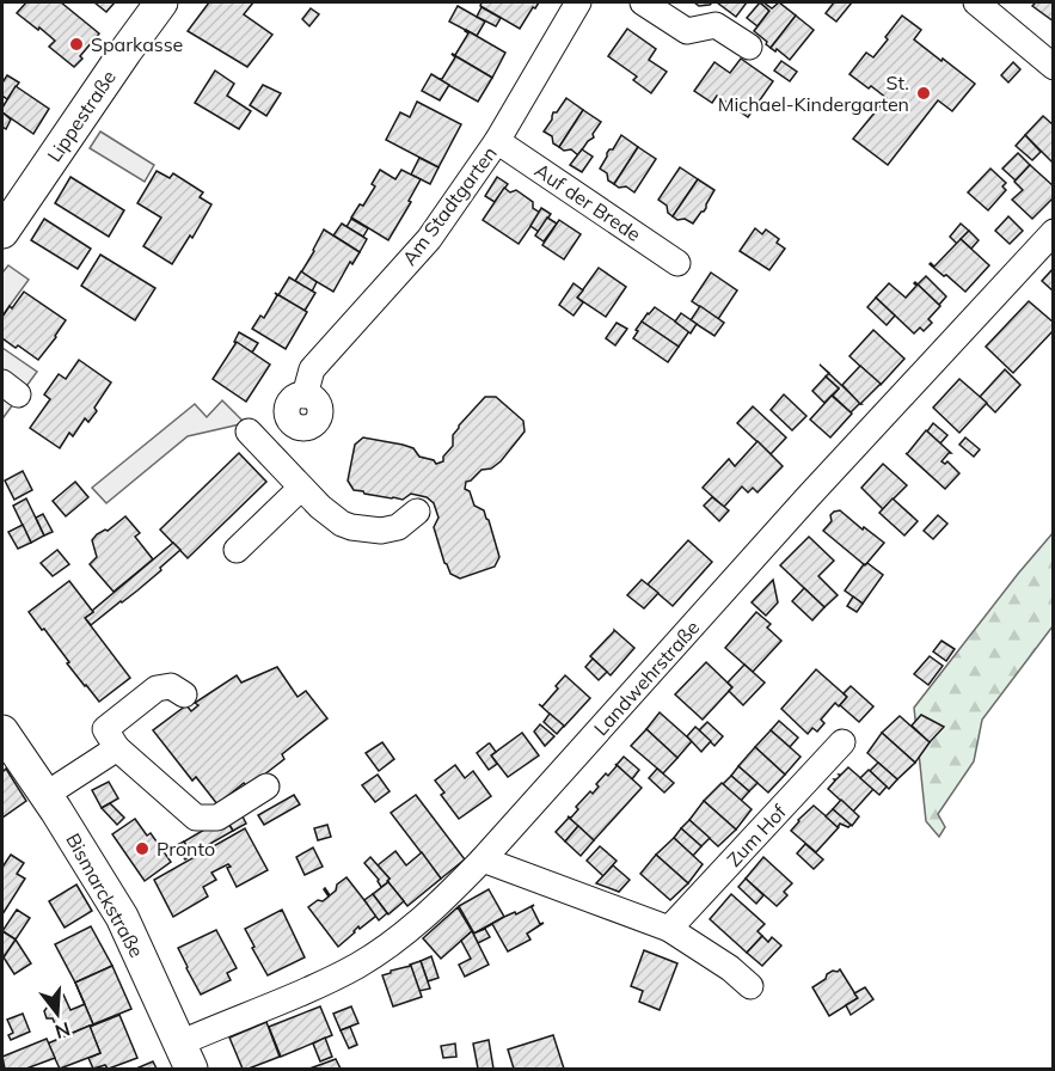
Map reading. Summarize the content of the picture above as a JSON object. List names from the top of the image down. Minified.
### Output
{"streets":{"main road":["Lippestraße","Bismarckstraße"],"street":["Auf der Brede","Am Stadtgarten","Landwehrstraße","Zum Hof"]},"crossings":[["Auf der Brede","Am Stadtgarten"],["Landwehrstraße","Bismarckstraße"]],"places":["Sparkasse","St. Michael-Kindergarten","Pronto"],"north":"bottom"}
